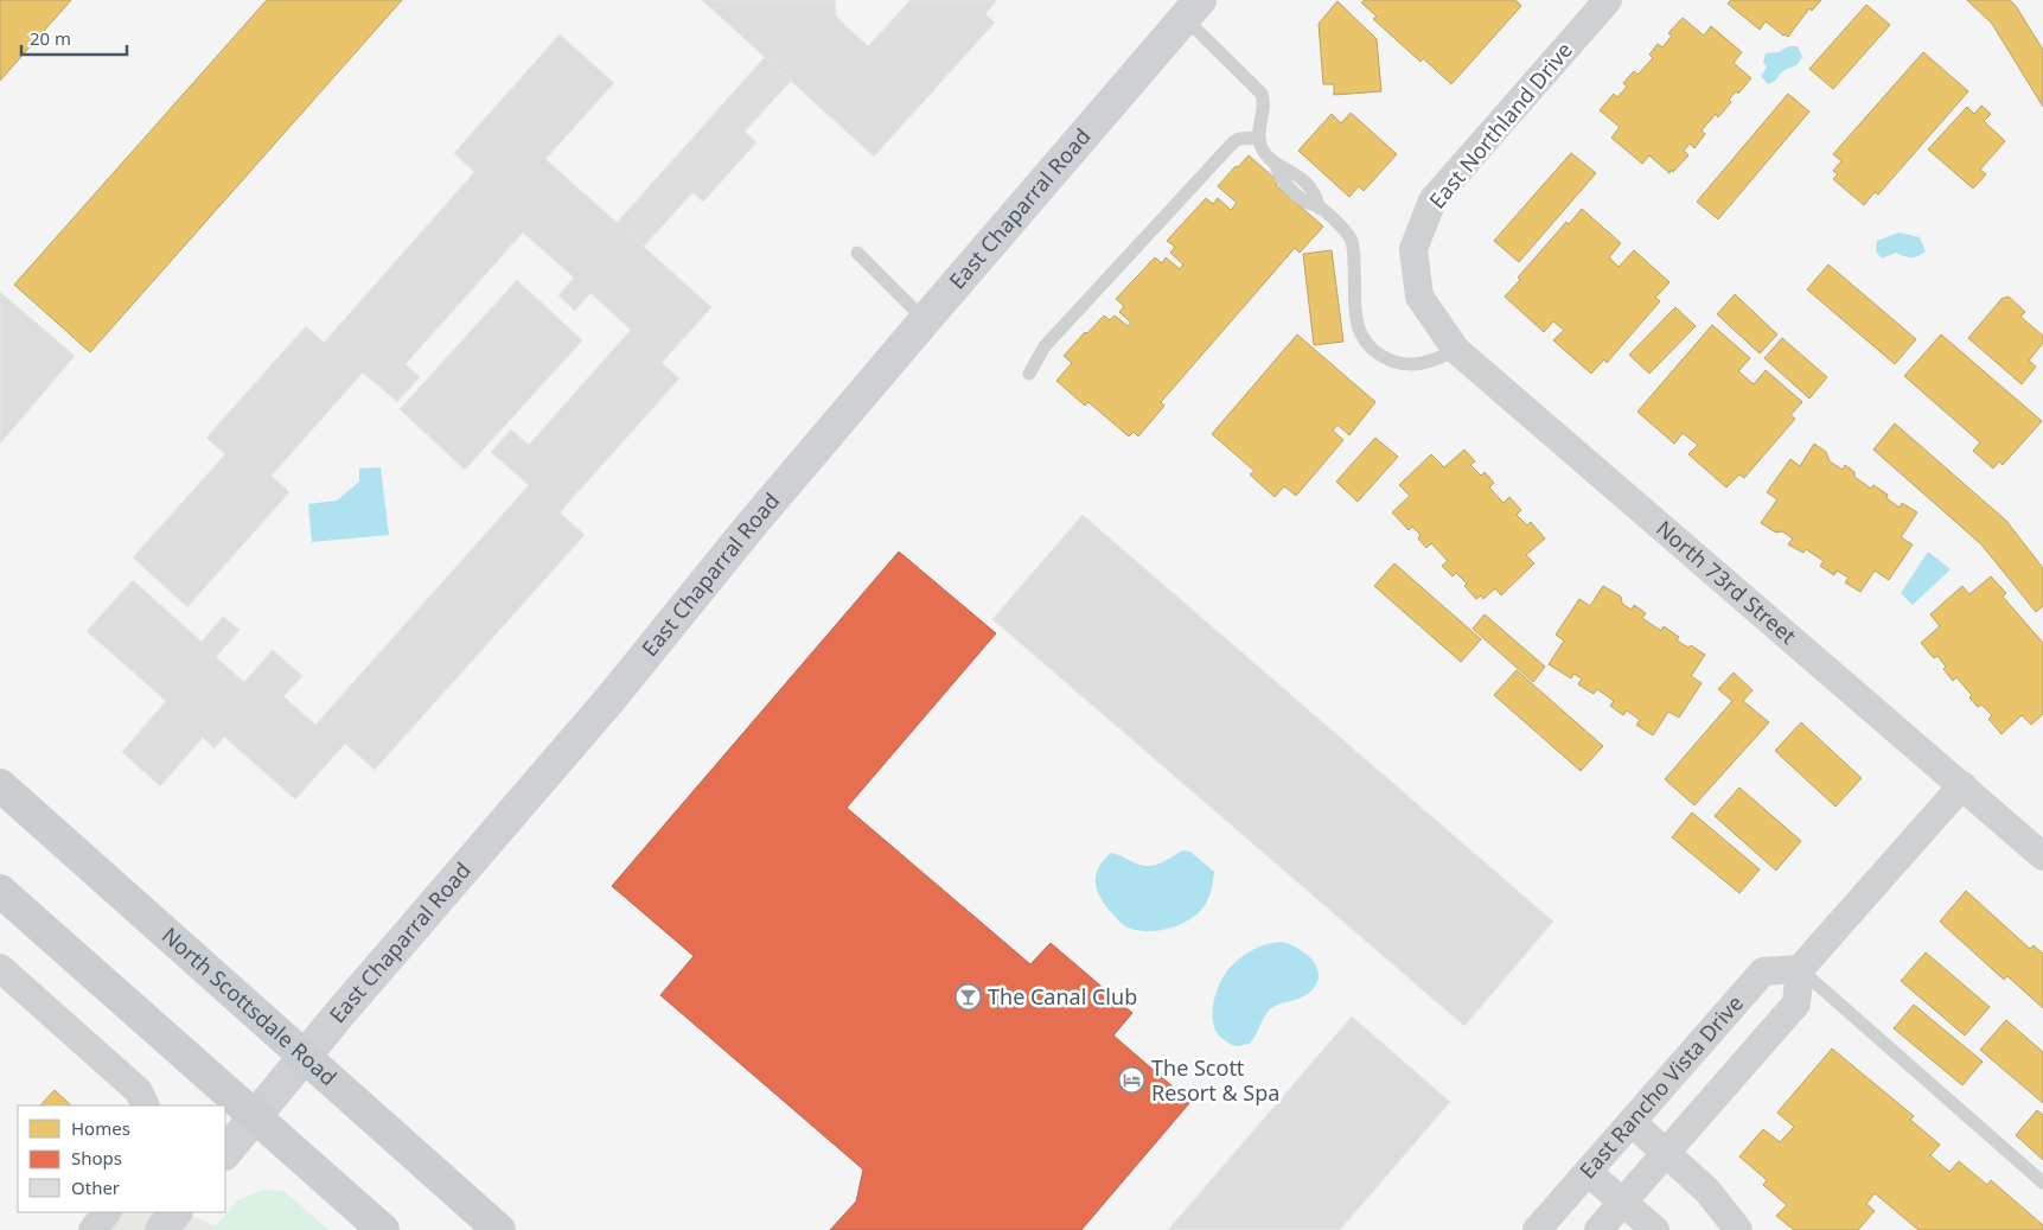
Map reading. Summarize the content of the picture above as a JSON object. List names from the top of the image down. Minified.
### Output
{"streets":{"main road":["East Chaparral Road","North Scottsdale Road"],"street":["East Northland Drive","North 73rd Street","East Rancho Vista Drive"]},"crossings":[["East Northland Drive","North 73rd Street"],["East Chaparral Road","North Scottsdale Road"]],"places":{"bar":["The Canal Club"],"hotel":["The Scott Resort & Spa"]},"legend":["Homes","Shops","Other"],"scale_bar":"20 m"}
